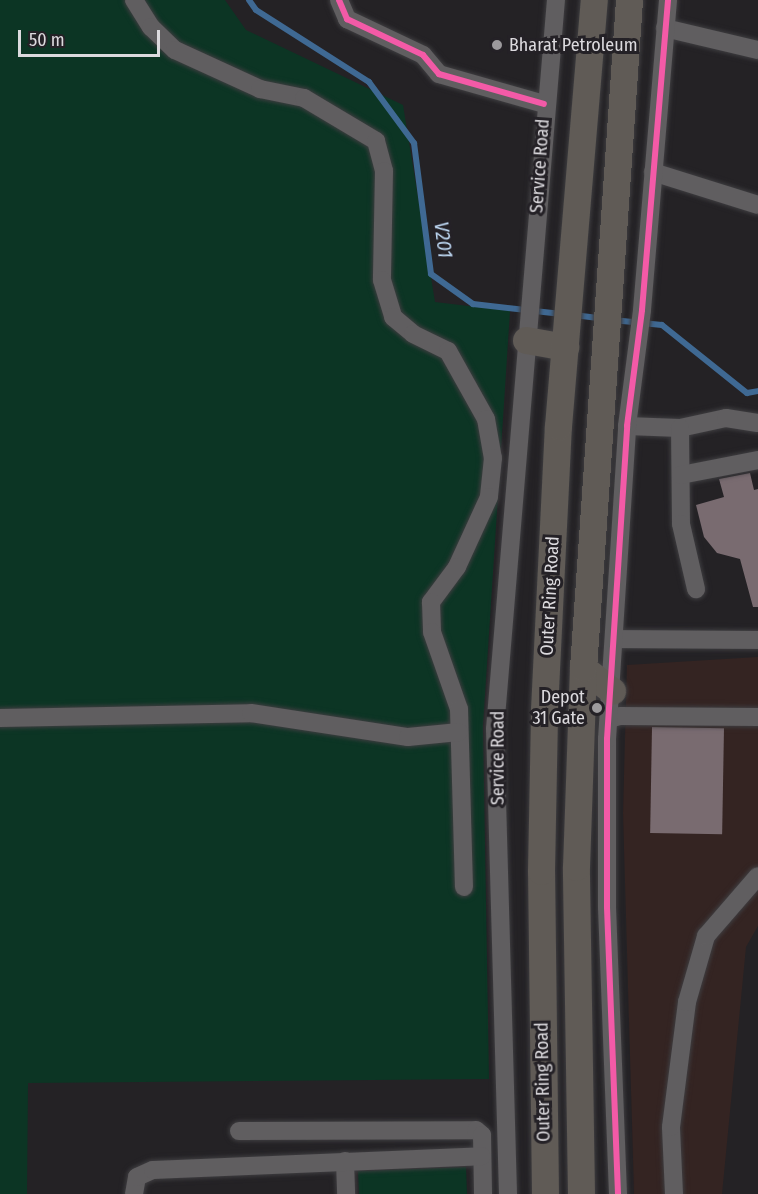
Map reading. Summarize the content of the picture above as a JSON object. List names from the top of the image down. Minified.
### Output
{"streets":{"highway":["Outer Ring Road"],"street":["Service Road"]},"water":["V201"],"places":["Bharat Petroleum","Depot 31 Gate"],"scale_bar":"50 m"}
